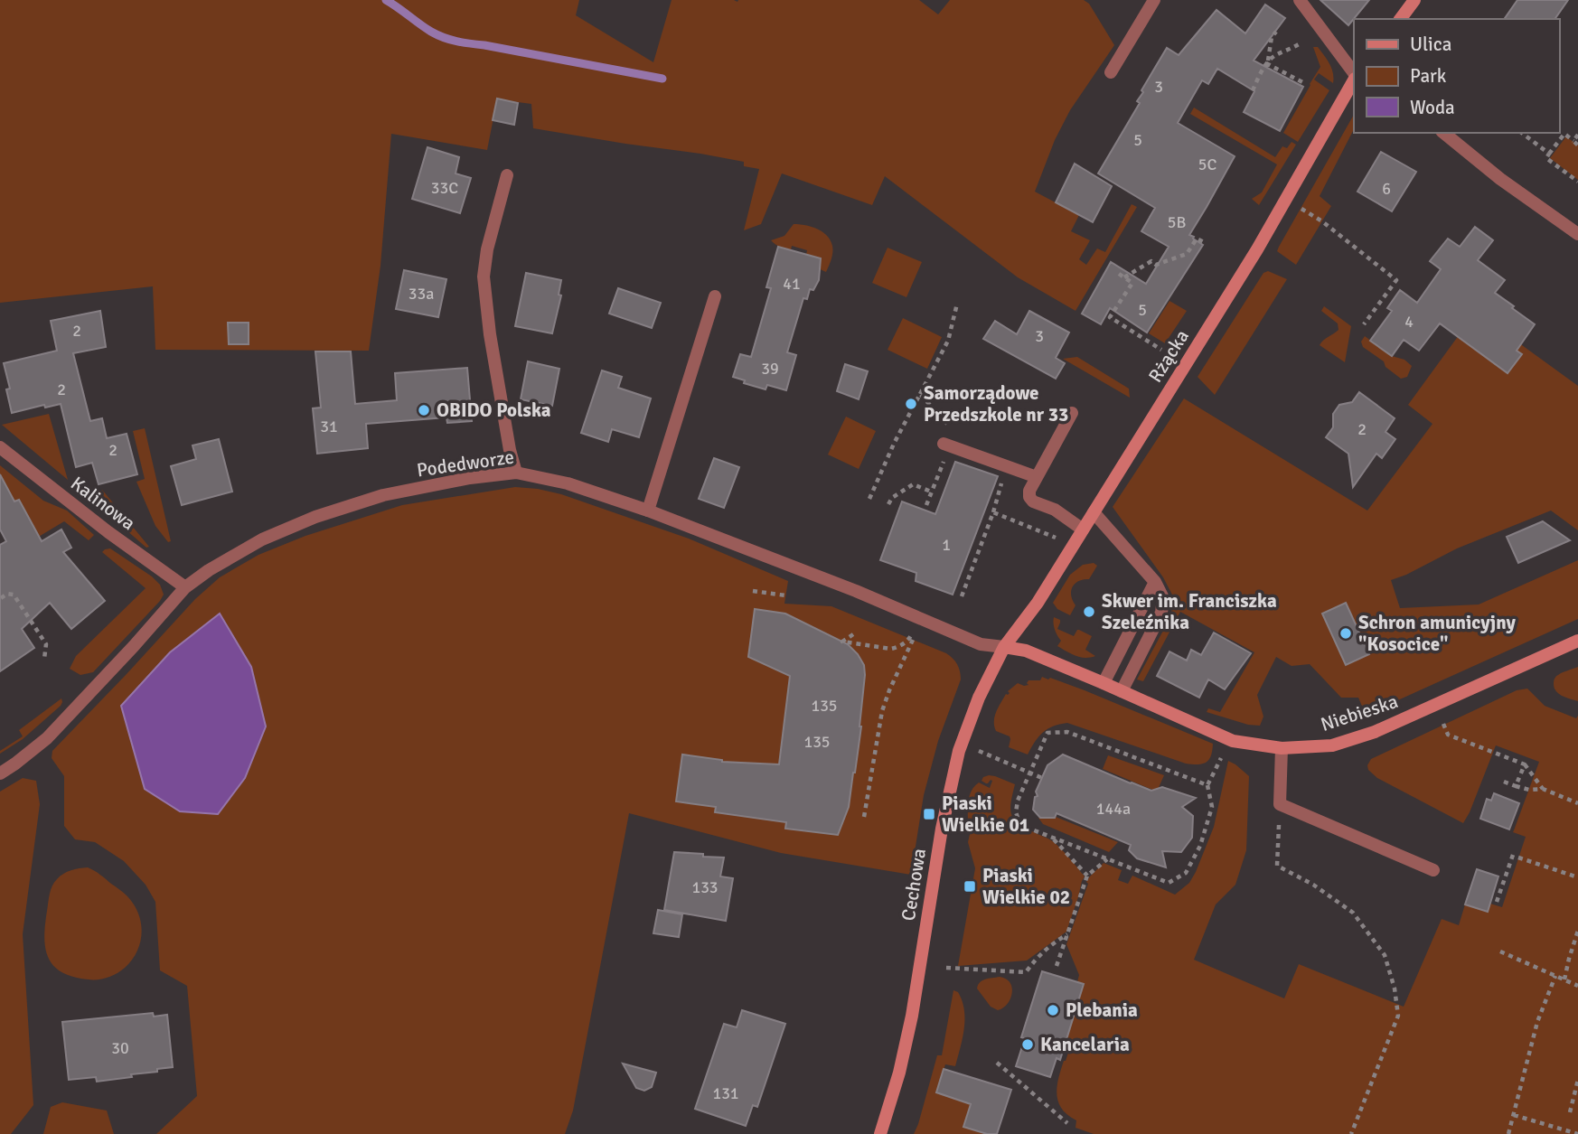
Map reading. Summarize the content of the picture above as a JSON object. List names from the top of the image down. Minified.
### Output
{"streets":{"street":["Rżącka","Podedworze","Kalinowa","Niebieska","Cechowa"]},"crossings":[["Rżącka","Podedworze"],["Rżącka","Niebieska"],["Rżącka","Cechowa"],["Podedworze","Kalinowa"],["Podedworze","Niebieska"],["Podedworze","Cechowa"],["Niebieska","Cechowa"]],"places":{"other":["Samorządowe Przedszkole nr 33","OBIDO Polska","Skwer im. Franciszka Szeleźnika","Schron amunicyjny \"Kosocice\"","Plebania","Kancelaria"],"transit":["Piaski Wielkie 01","Piaski Wielkie 02"]},"house_numbers":["3","5","5C","33C","6","5B","41","33a","5","4","2","3","39","2","31","2","2","1","135","135","144a","133","30","131"],"legend":["Ulica","Park","Woda"]}
